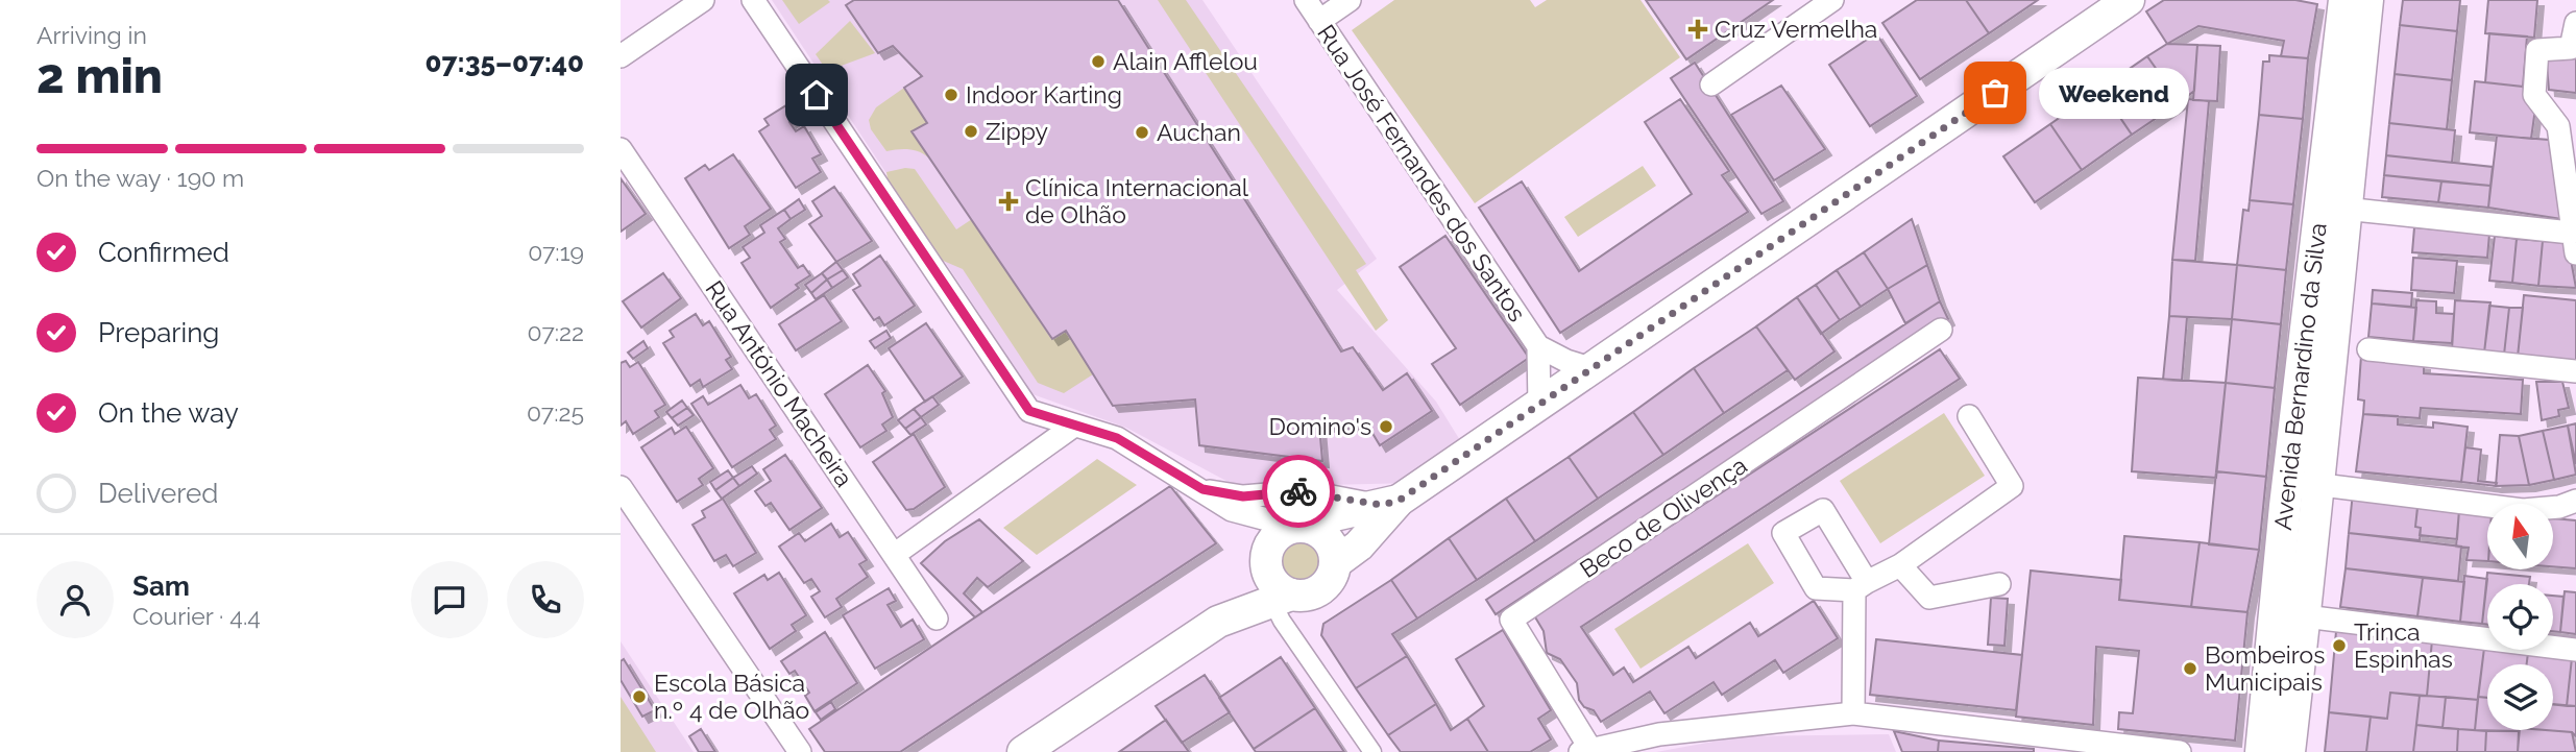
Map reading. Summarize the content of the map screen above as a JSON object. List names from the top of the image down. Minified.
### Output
{"streets":{"main road":["Avenida Bernardino da Silva"],"street":["Rua José Fernandes dos Santos","Rua António Macheira","Beco de Olivença"]},"places":{"health":["Cruz Vermelha","Clínica Internacional de Olhão"],"other":["Alain Afflelou","Weekend","Indoor Karting","Zippy","Auchan","Domino's","Trinca Espinhas","Bombeiros Municipais","Escola Básica n.º 4 de Olhão"]},"north":"top","page":{"heading":["2 min","Arriving in","07:35–07:40"],"panel":["Sam","Courier · 4.4"],"bubble":"Weekend","bar":"On the way · 190 m","list":[["Confirmed","07:19"],["Preparing","07:22"],["On the way","07:25"],"Delivered"]}}
